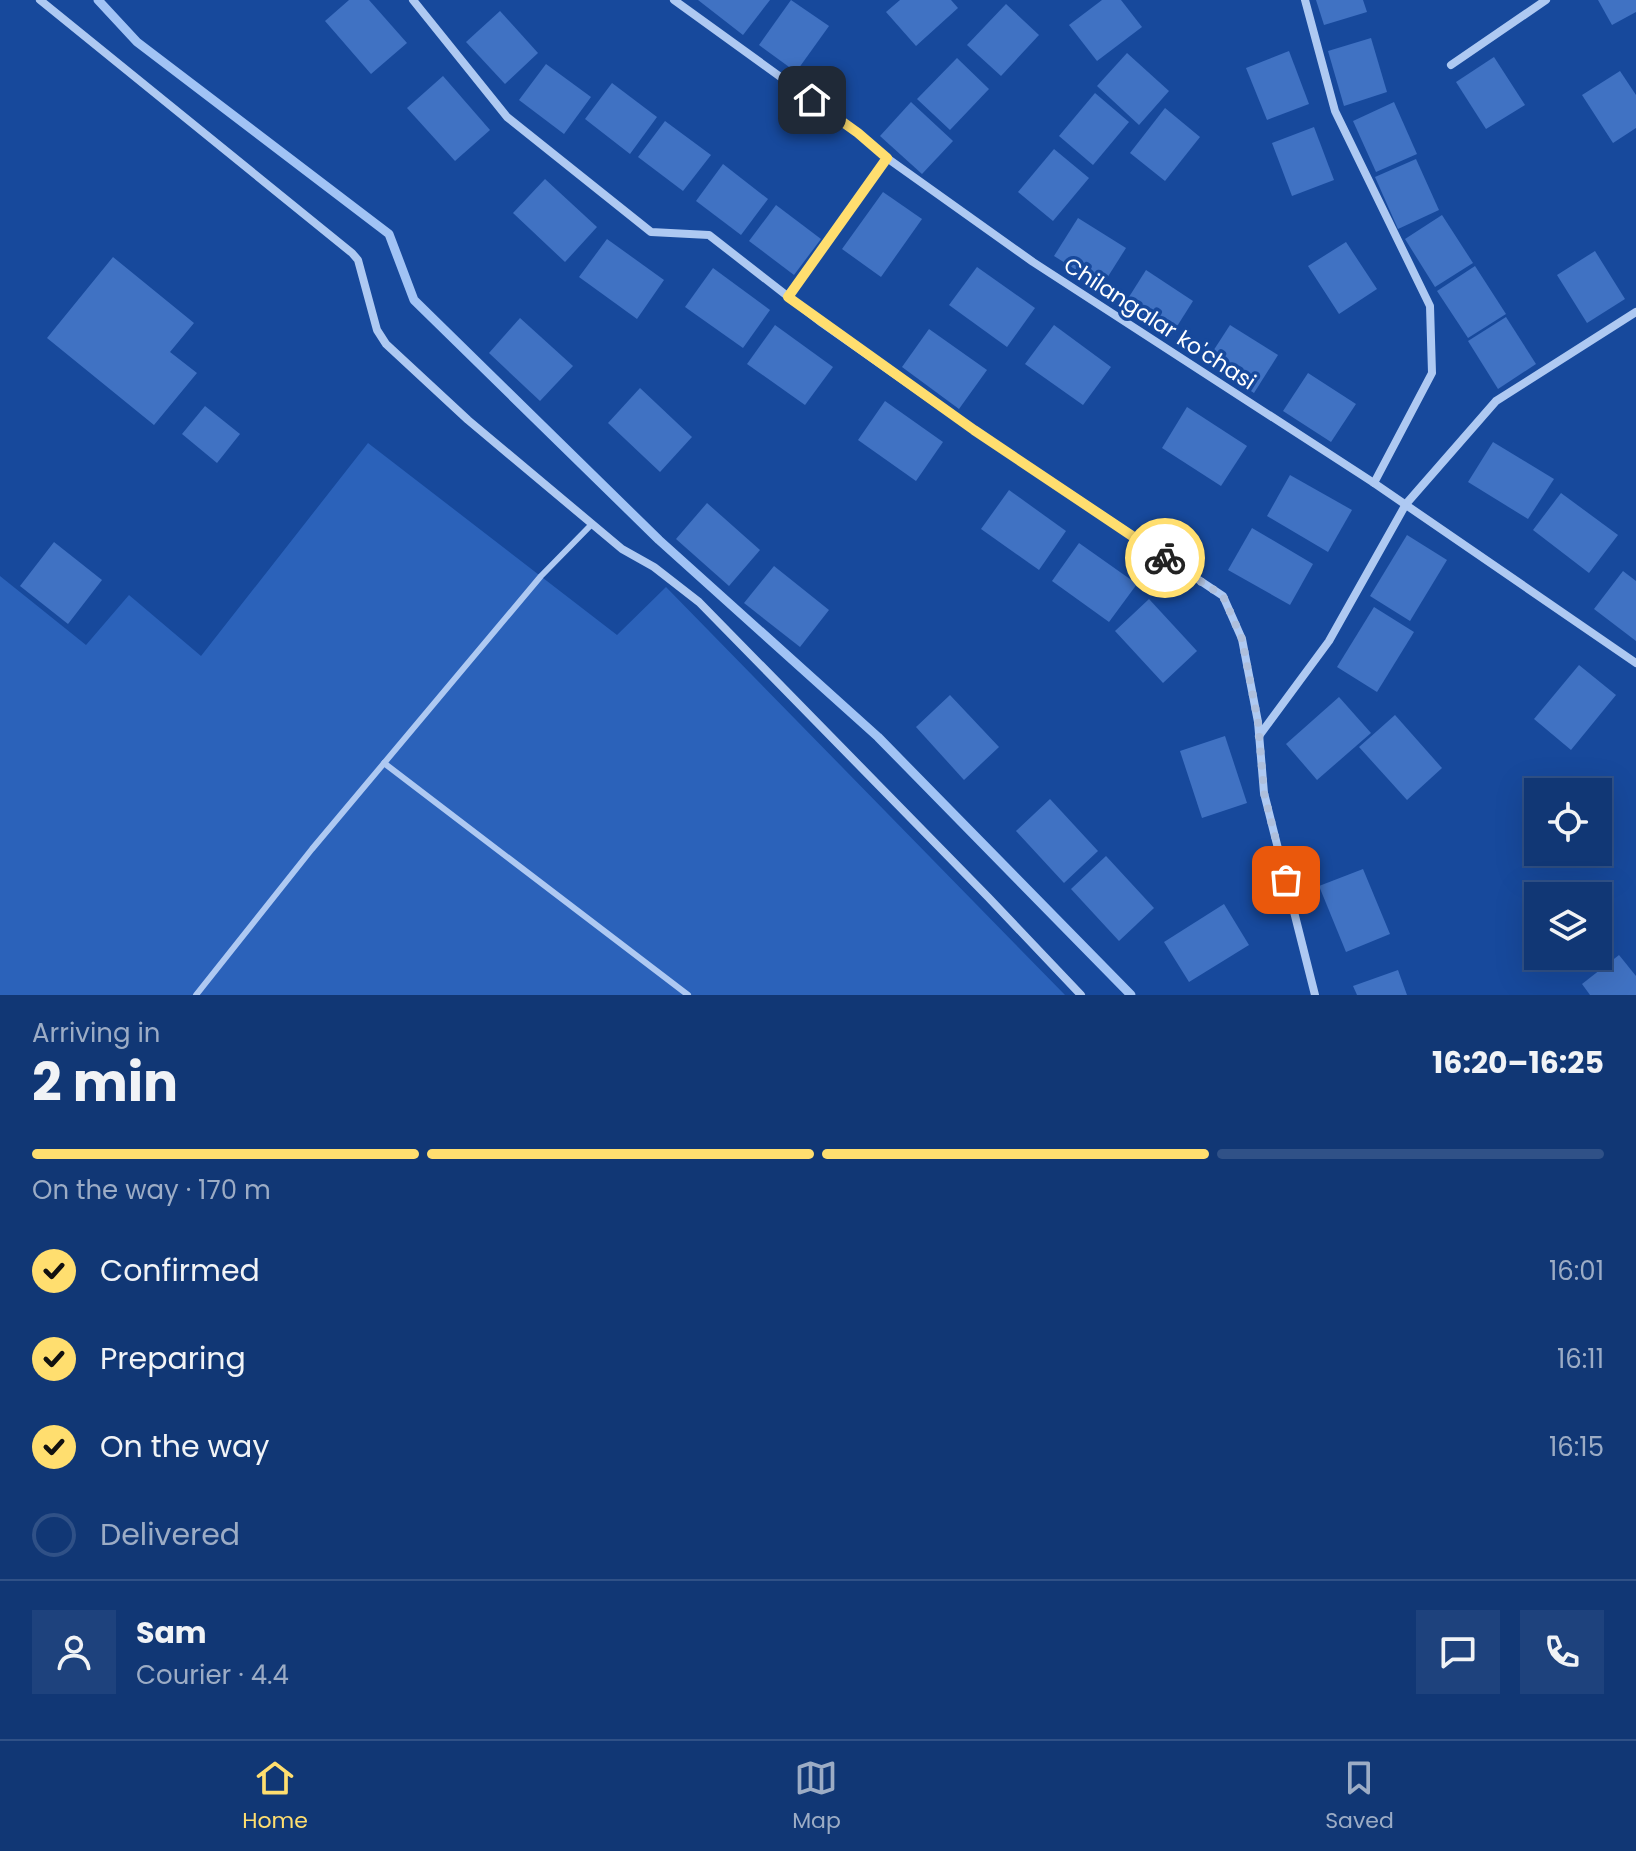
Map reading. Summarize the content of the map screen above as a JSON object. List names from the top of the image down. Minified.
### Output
{"streets":{"street":["Chilangalar ko'chasi"]},"page":{"heading":["2 min","Arriving in","16:20–16:25"],"panel":["Sam","Courier · 4.4"],"bar":"On the way · 170 m","list":[["Confirmed","16:01"],["Preparing","16:11"],["On the way","16:15"],"Delivered"],"tabs":["Home","Map","Saved"]}}
